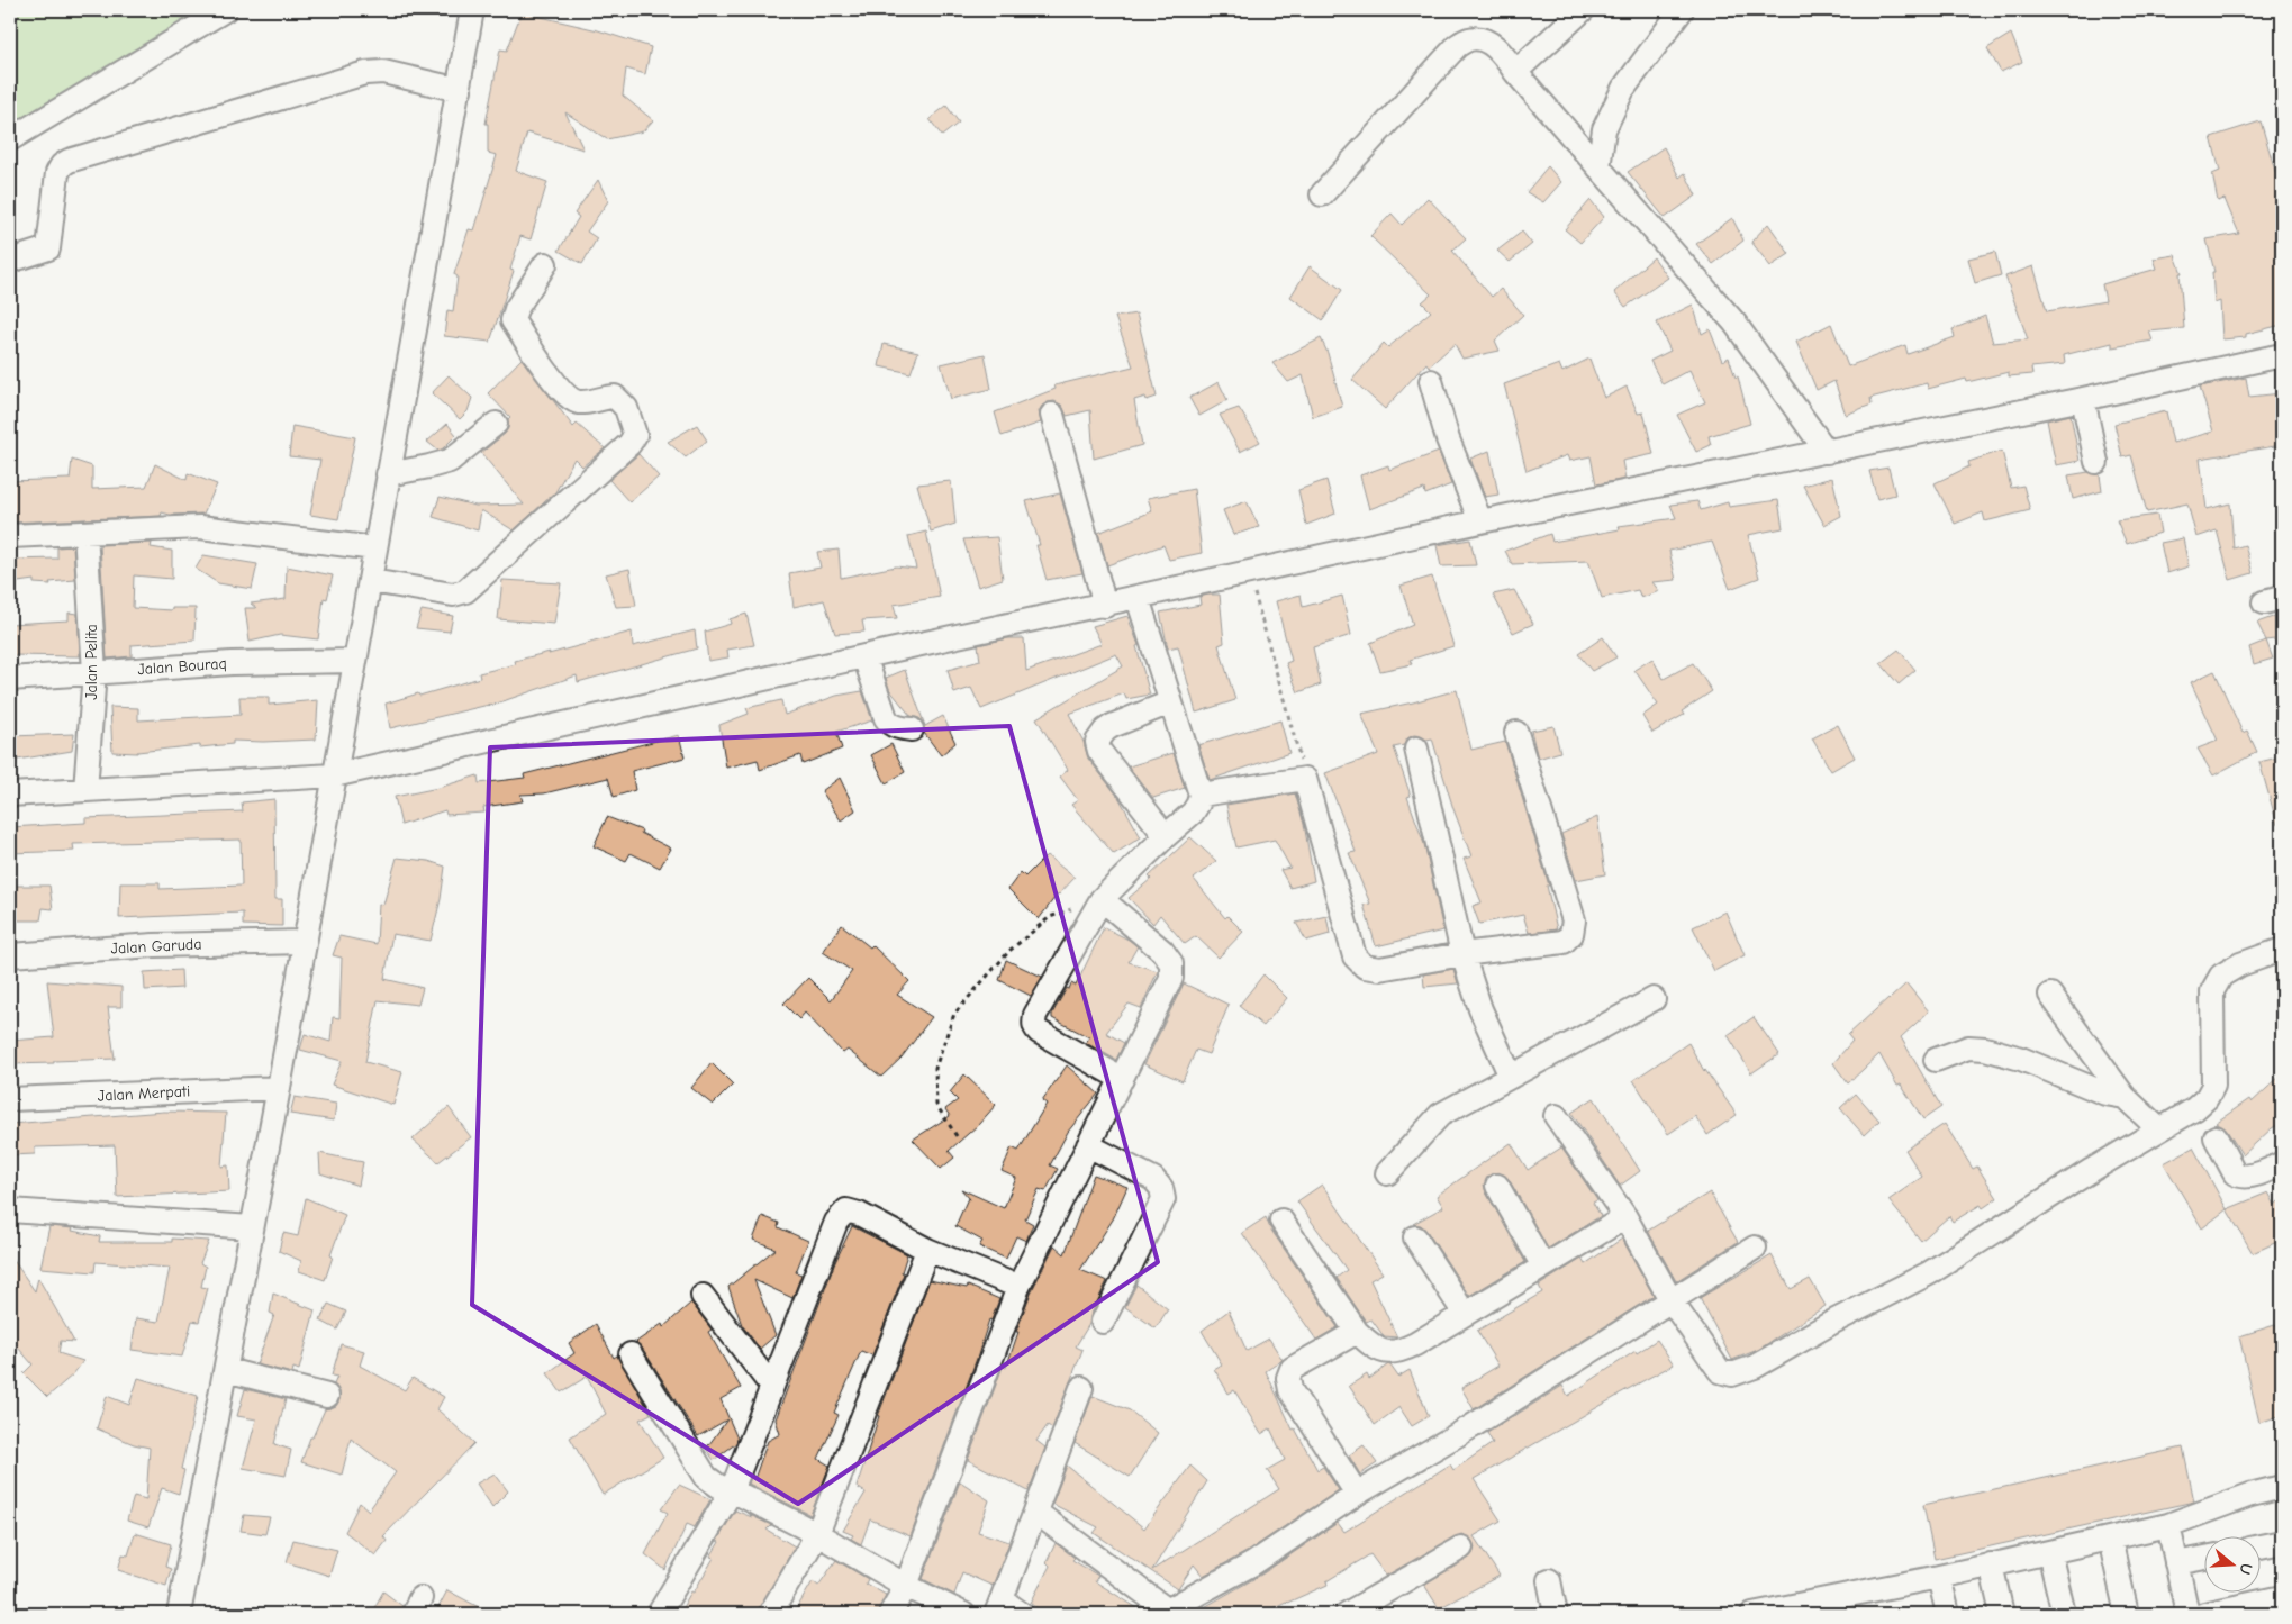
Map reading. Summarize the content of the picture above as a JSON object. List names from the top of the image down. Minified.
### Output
{"streets":{"street":["Jalan Pelita","Jalan Bouraq","Jalan Garuda","Jalan Merpati"]},"crossings":[["Jalan Pelita","Jalan Bouraq"]],"north":"right"}
